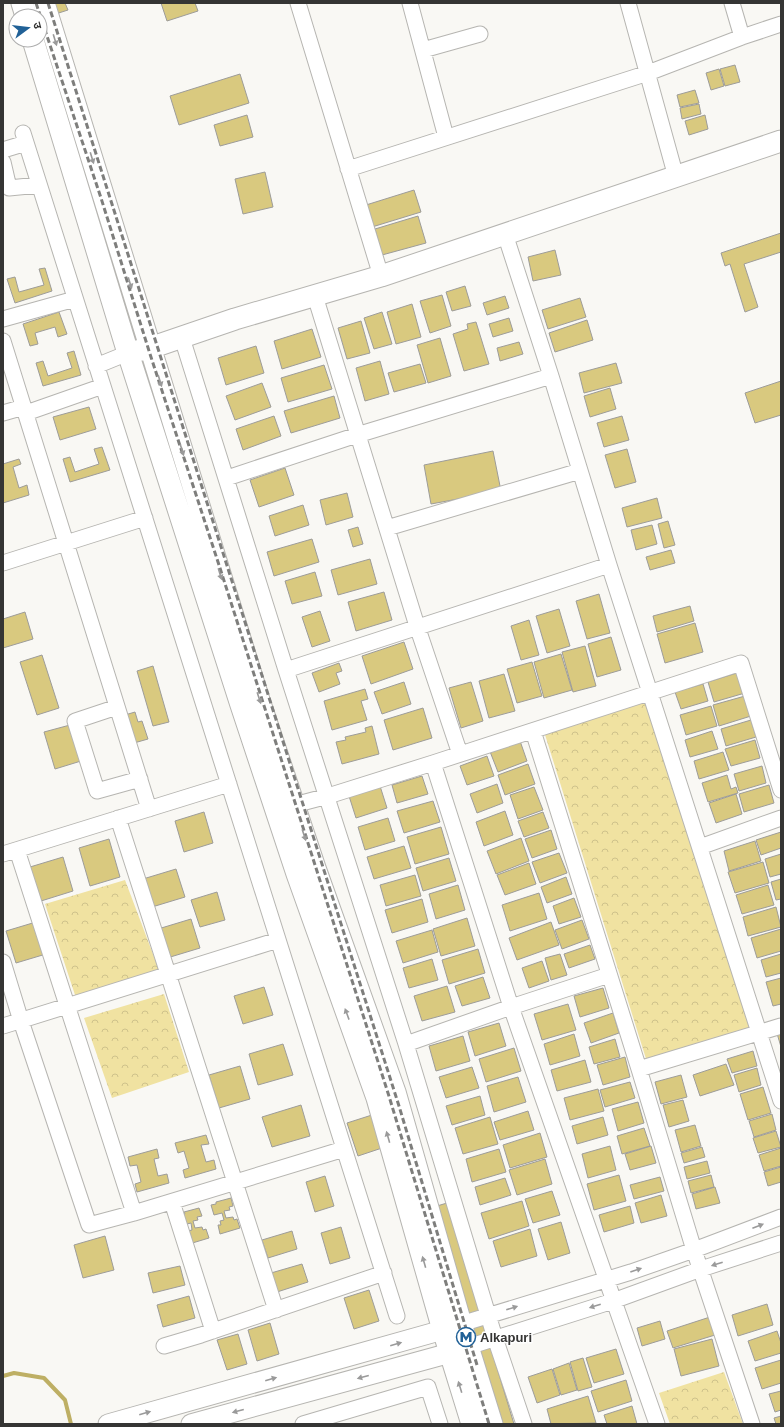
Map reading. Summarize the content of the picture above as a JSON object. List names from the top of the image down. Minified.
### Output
{"places":{"metro station":["Alkapuri"]},"north":"right"}
